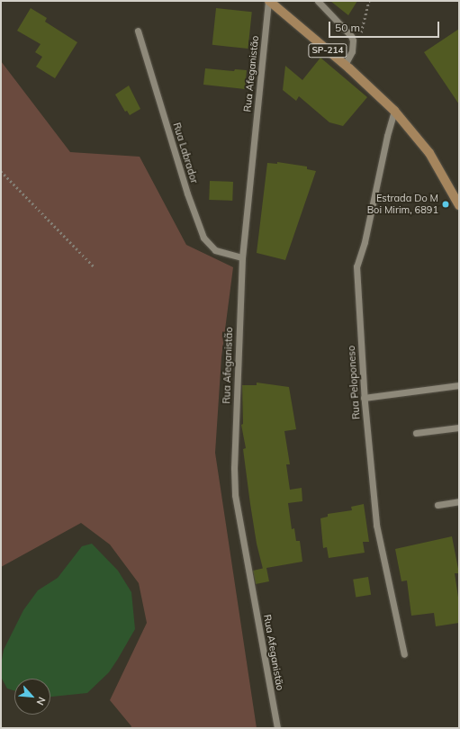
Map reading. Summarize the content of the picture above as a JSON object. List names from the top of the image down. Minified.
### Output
{"streets":{"main road":["SP-214"],"street":["Rua Afeganistão","Rua Labrador","Rua Peloponeso"]},"crossings":[["SP-214","Rua Afeganistão"],["SP-214","Rua Peloponeso"],["Rua Afeganistão","Rua Labrador"]],"places":["Estrada Do M Boi Mirim, 6891"],"scale_bar":"50 m","north":"bottom right"}
